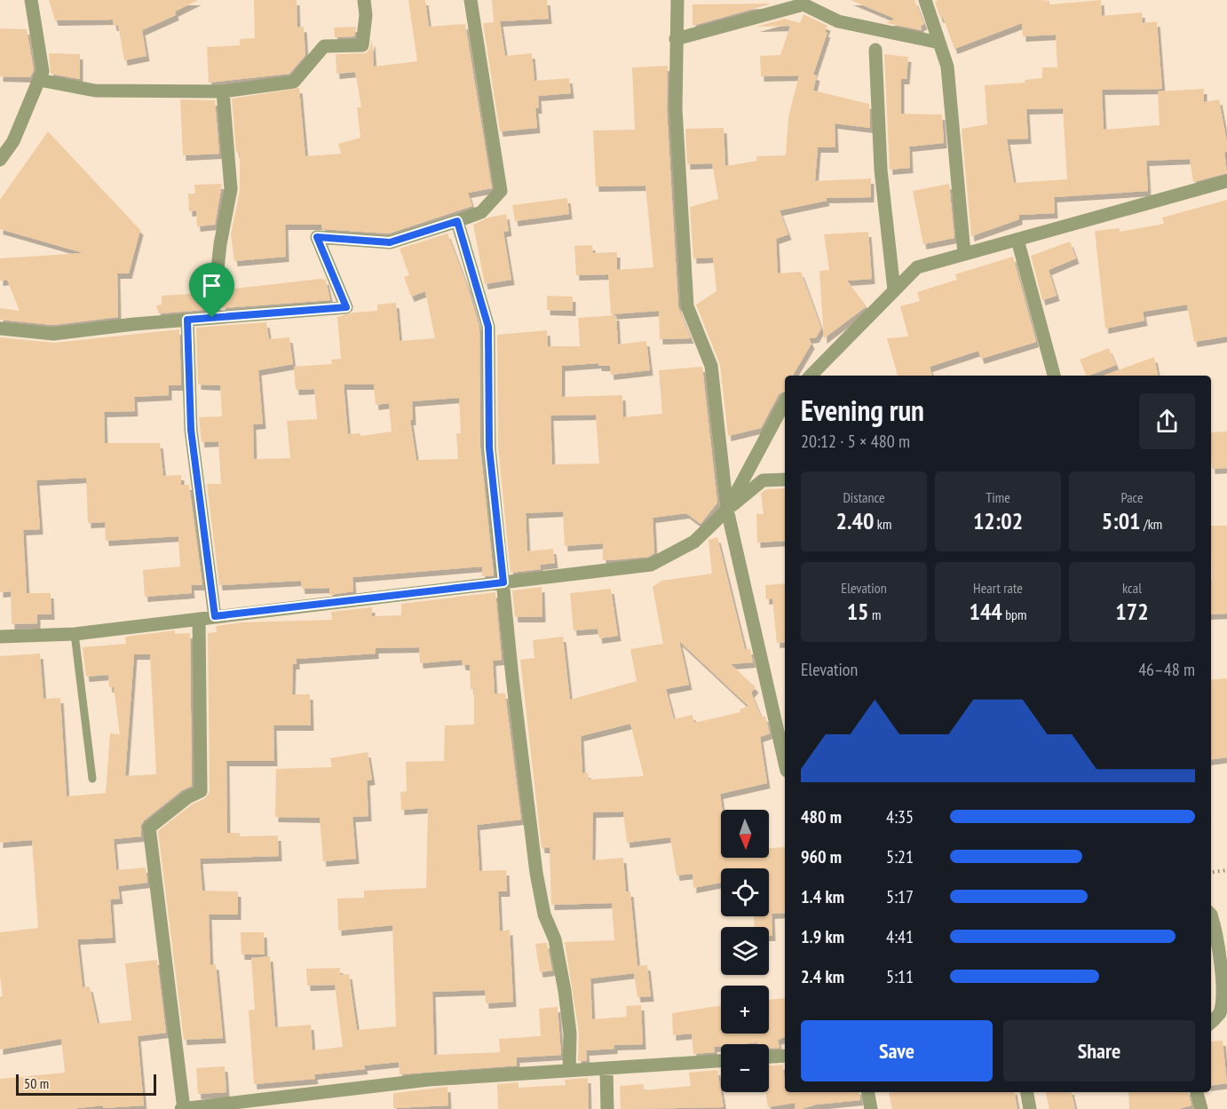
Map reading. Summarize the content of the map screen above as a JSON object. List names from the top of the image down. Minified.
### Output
{"scale_bar":"50 m","north":"bottom","page":{"heading":["Evening run","20:12 · 5 × 480 m"],"stats":[["Distance","2.40 km"],["Time","12:02"],["Pace","5:01 /km"],["Elevation","15 m"],["Heart rate","144 bpm"],["kcal","172"]],"chart":["Elevation","46–48 m"],"list":[{"name":"480 m","note":"4:35"},{"name":"960 m","note":"5:21"},{"name":"1.4 km","note":"5:17"},{"name":"1.9 km","note":"4:41"},{"name":"2.4 km","note":"5:11"}],"map_buttons":["+","−"],"buttons":["Save","Share"],"scale":"50 m"}}
